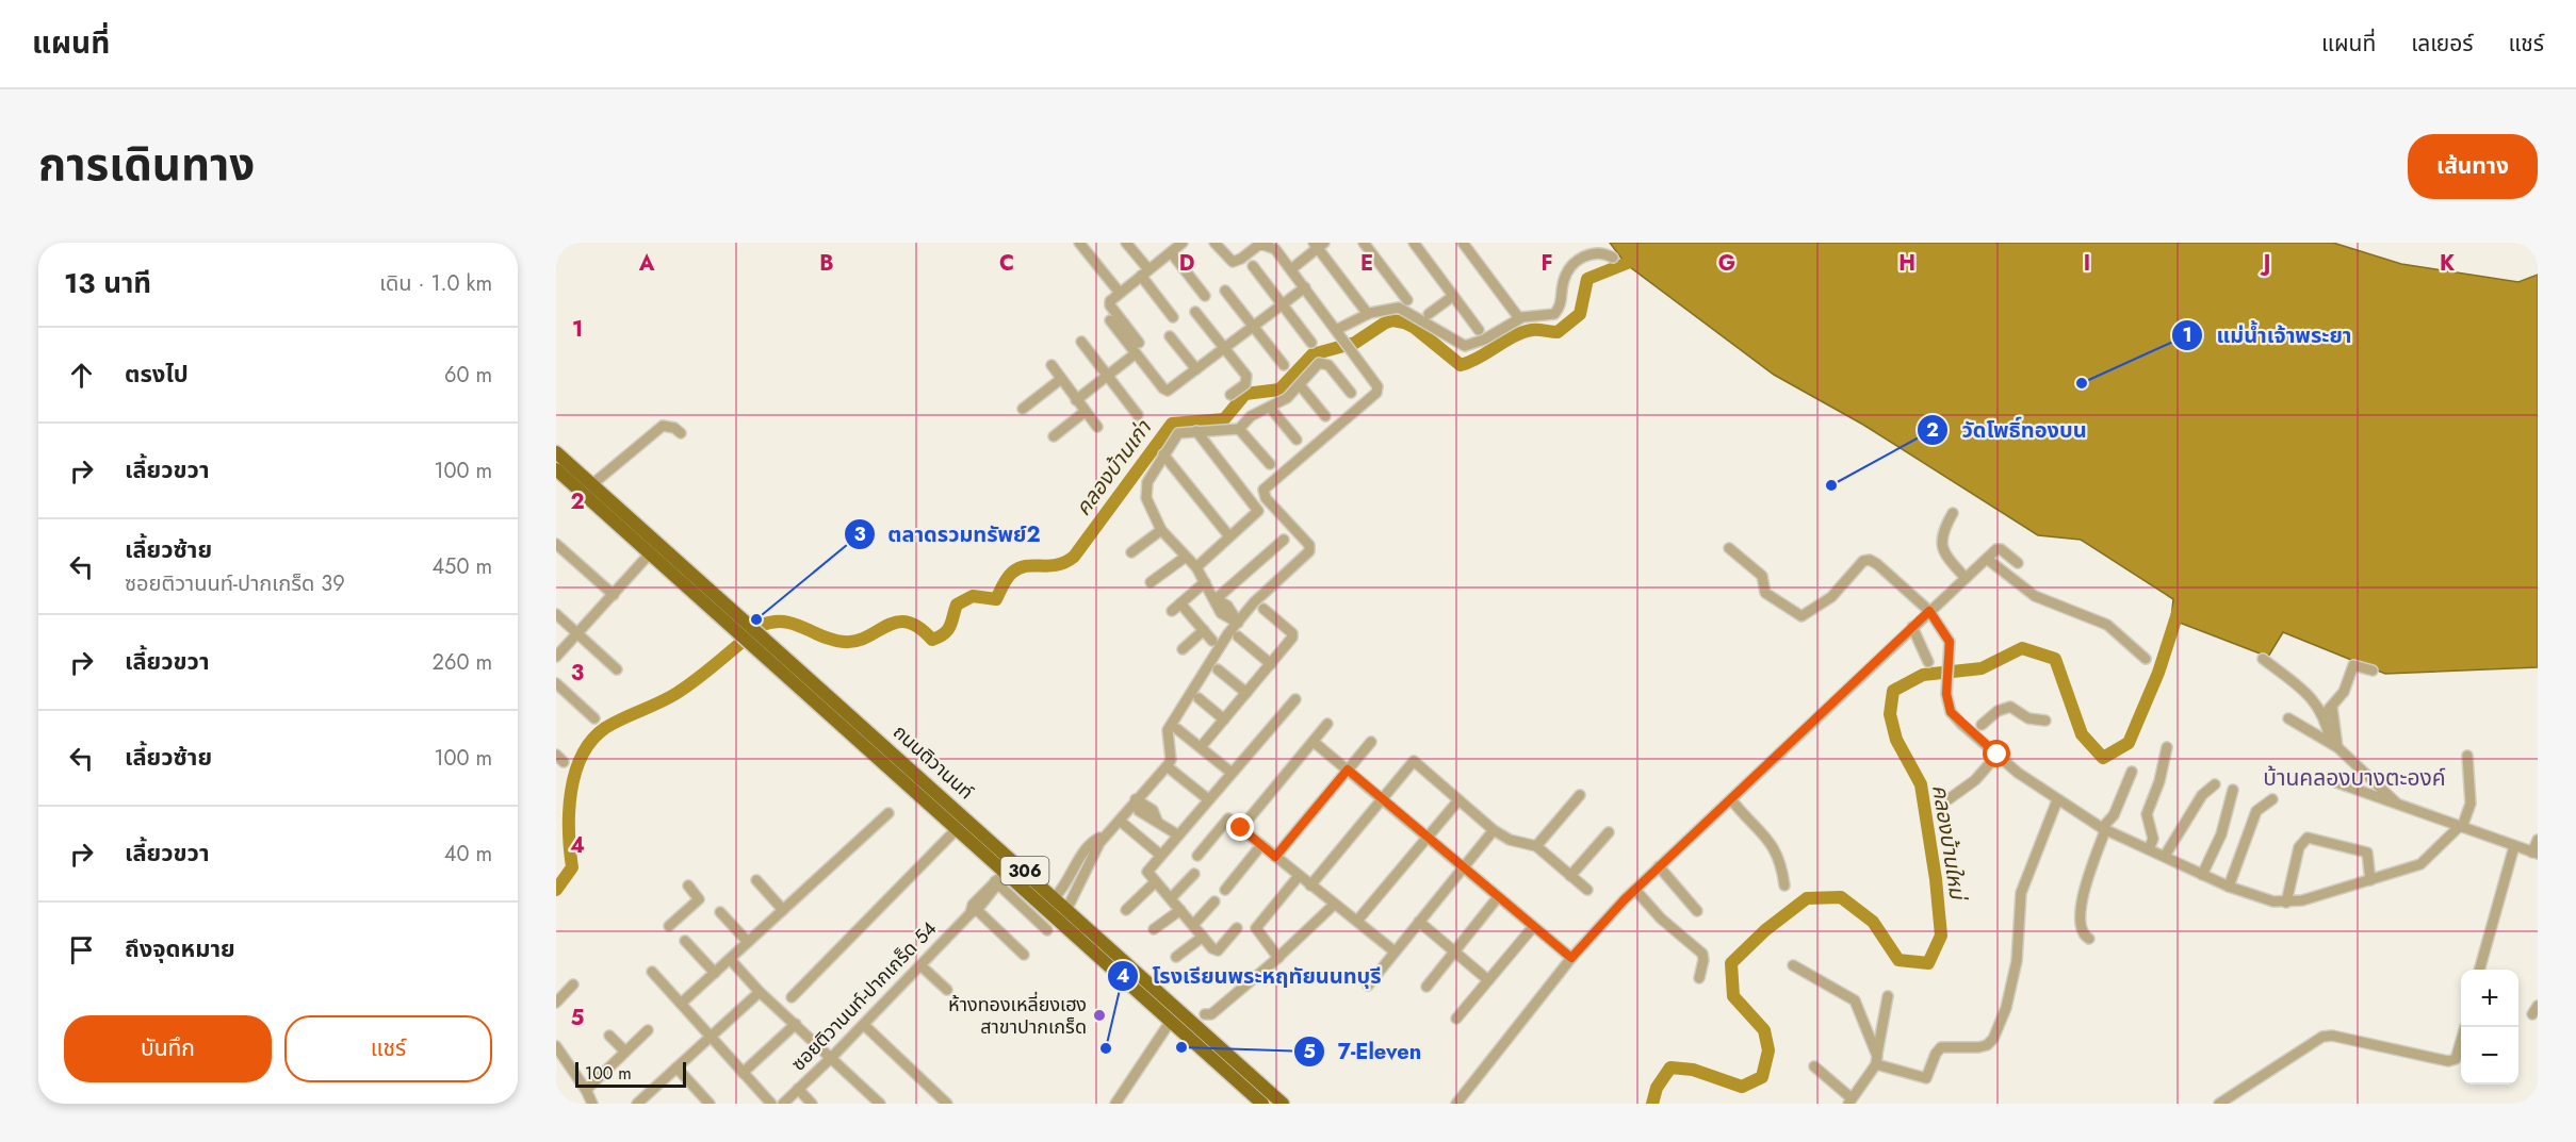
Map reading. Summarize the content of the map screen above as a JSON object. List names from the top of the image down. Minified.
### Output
{"streets":{"main road":["ถนนติวานนท์","306"],"street":["ซอยติวานนท์-ปากเกร็ด 54"]},"crossings":[["ถนนติวานนท์","ซอยติวานนท์-ปากเกร็ด 54"]],"districts":["บ้านคลองบางตะองค์"],"water":["คลองบ้านเก่า","คลองบ้านใหม่"],"places":["แม่น้ำเจ้าพระยา","วัดโพธิ์ทองบน","ตลาดรวมทรัพย์2","ห้างทองเหลี่ยงเฮง สาขาปากเกร็ด","7-Eleven","โรงเรียนพระหฤทัยนนทบุรี"],"scale_bar":"100 m","page":{"header":"แผนที่","nav":["แผนที่","เลเยอร์","แชร์"],"title":"การเดินทาง","buttons":["เส้นทาง",["บันทึก","แชร์"]],"heading":["13 นาที","เดิน · 1.0 km"],"list":[["ตรงไป","60 m"],["เลี้ยวขวา","100 m"],["เลี้ยวซ้าย","ซอยติวานนท์-ปากเกร็ด 39","450 m"],["เลี้ยวขวา","260 m"],["เลี้ยวซ้าย","100 m"],["เลี้ยวขวา","40 m"],"ถึงจุดหมาย"],"map_buttons":["+","−"],"scale":"100 m"},"grid":{"columns":["A","B","C","D","E","F","G","H","I","J","K"],"rows":["1","2","3","4","5"]}}
